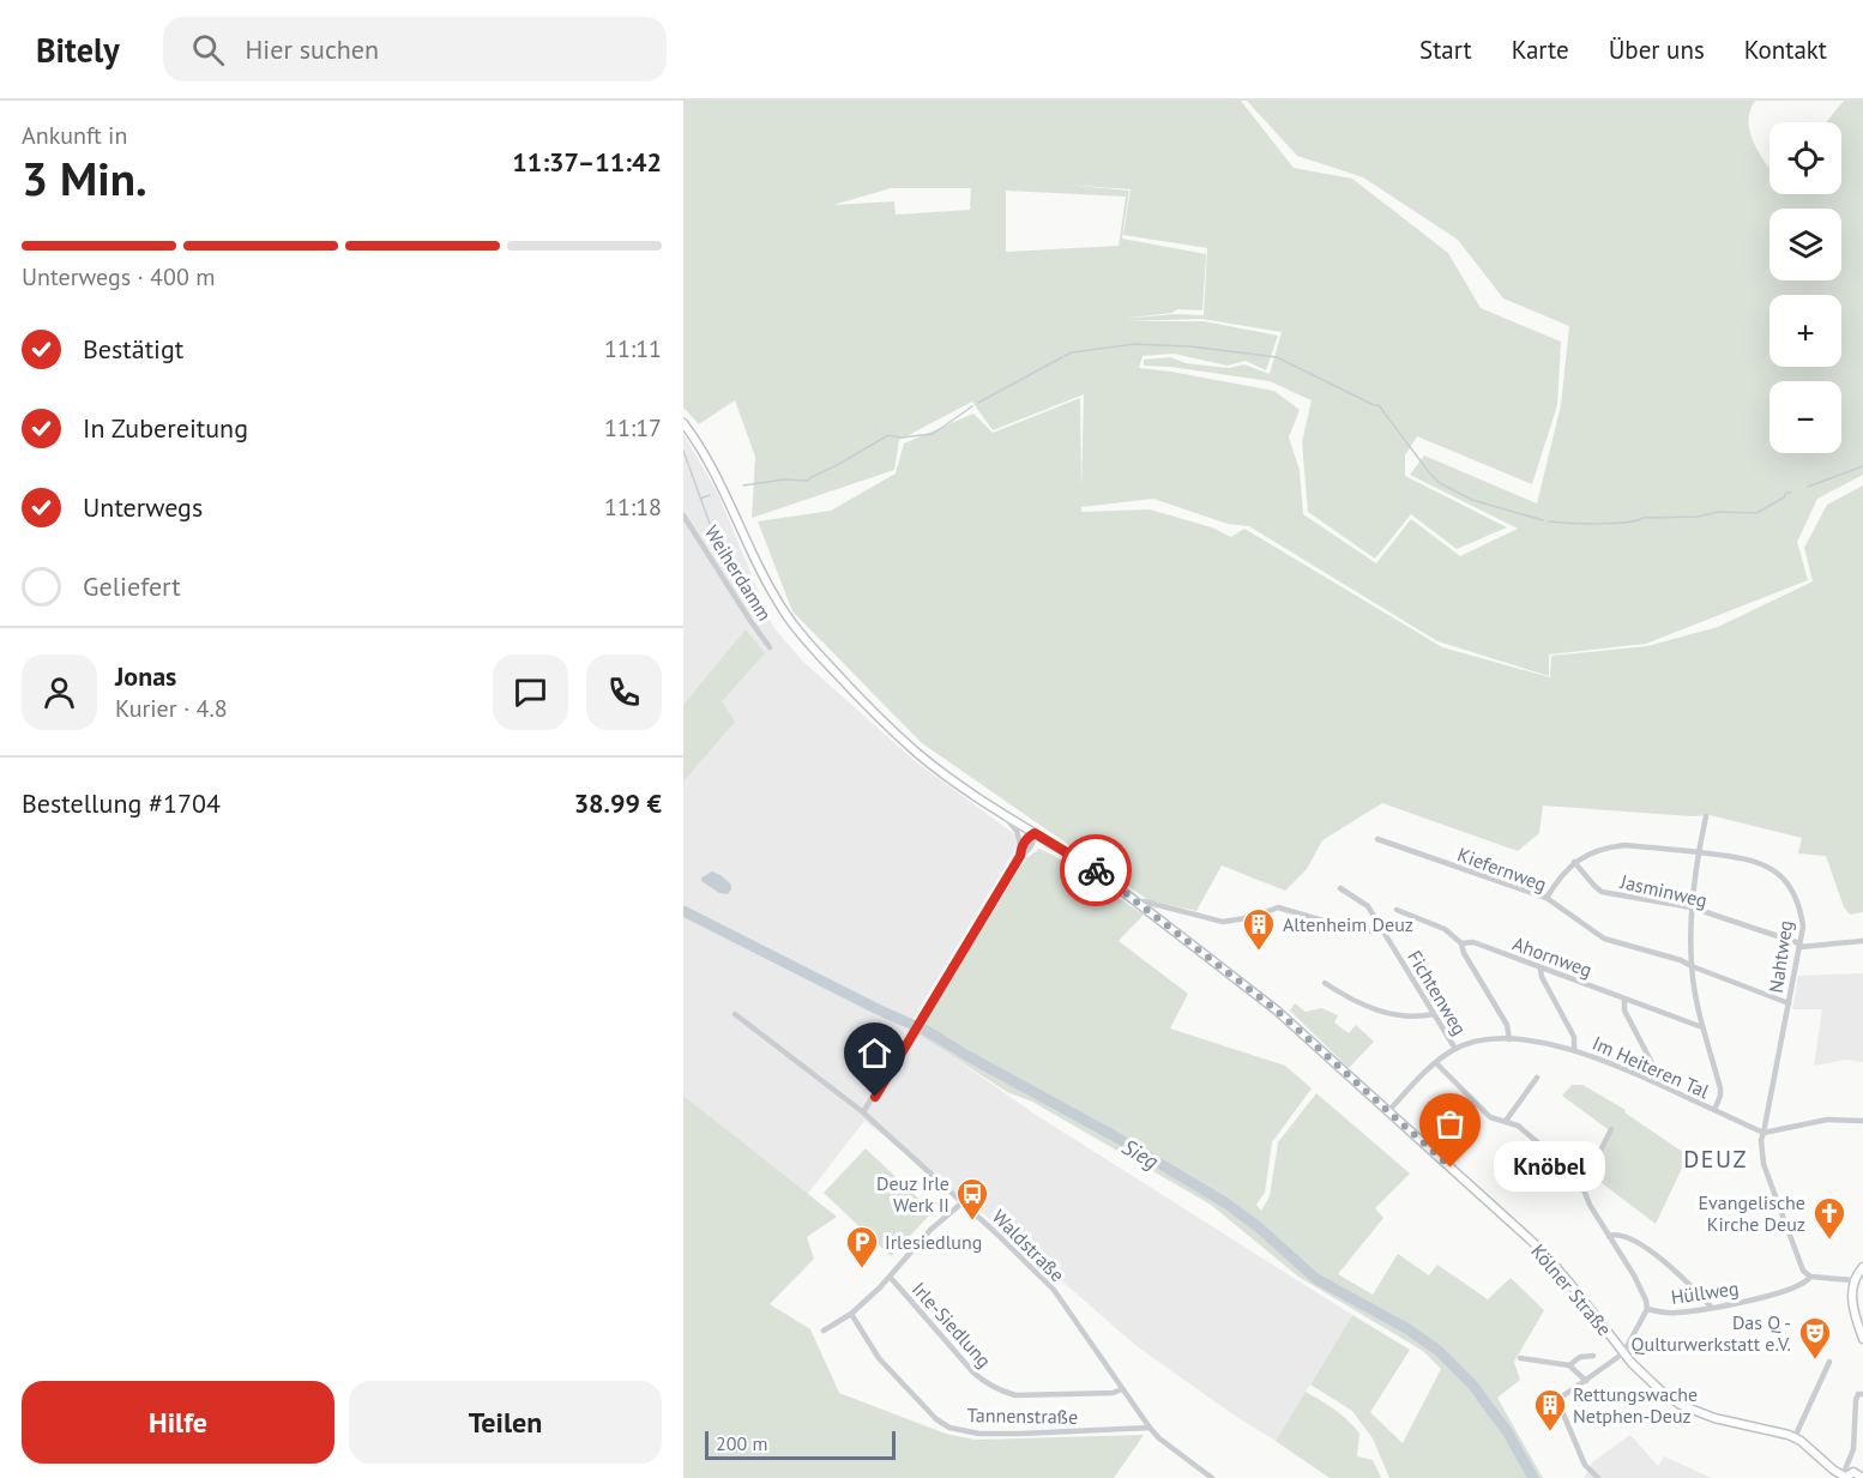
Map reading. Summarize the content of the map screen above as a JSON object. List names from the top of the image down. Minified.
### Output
{"streets":{"main road":["Kölner Straße"],"street":["Weiherdamm","Kiefernweg","Jasminweg","Ahornweg","Nahtweg","Fichtenweg","Im Heiteren Tal","Waldstraße","Hüllweg","Irle-Siedlung","Tannenstraße"]},"crossings":[["Kiefernweg","Nahtweg"],["Jasminweg","Nahtweg"],["Nahtweg","Im Heiteren Tal"],["Nahtweg","Hüllweg"],["Fichtenweg","Im Heiteren Tal"],["Im Heiteren Tal","Kölner Straße"],["Waldstraße","Irle-Siedlung"],["Waldstraße","Tannenstraße"],["Kölner Straße","Hüllweg"],["Irle-Siedlung","Tannenstraße"]],"districts":["DEUZ"],"water":["Sieg"],"places":{"building":["Altenheim Deuz","Rettungswache Netphen-Deuz"],"other":["Knöbel"],"bus stop":["Deuz Irle Werk II"],"church":["Evangelische Kirche Deuz"],"parking":["Irlesiedlung"],"theatre":["Das Q - Qulturwerkstatt e.V."]},"scale_bar":"200 m","page":{"header":"Bitely","search":"Hier suchen","nav":["Start","Karte","Über uns","Kontakt"],"heading":["3 Min.","Ankunft in","11:37–11:42"],"panel":["Jonas","Kurier · 4.8","Bestellung #1704","38.99 €"],"map_buttons":["+","−"],"bar":"Unterwegs · 400 m","list":[["Bestätigt","11:11"],["In Zubereitung","11:17"],["Unterwegs","11:18"],"Geliefert"],"bubble":"Knöbel","buttons":["Hilfe","Teilen"],"scale":"200 m"}}
